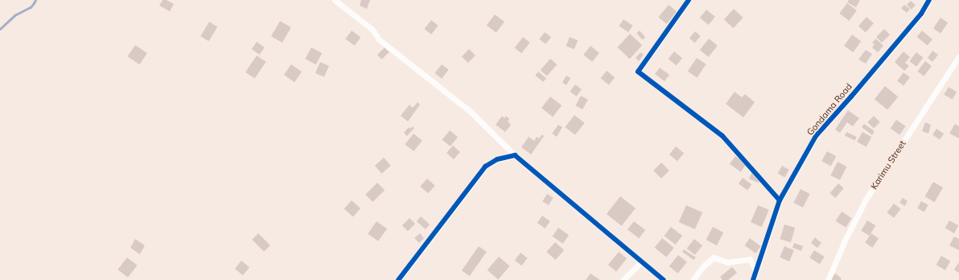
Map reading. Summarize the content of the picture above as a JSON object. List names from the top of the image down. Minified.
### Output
{"streets":{"street":["Gondama Road","Karimu Street"]}}
